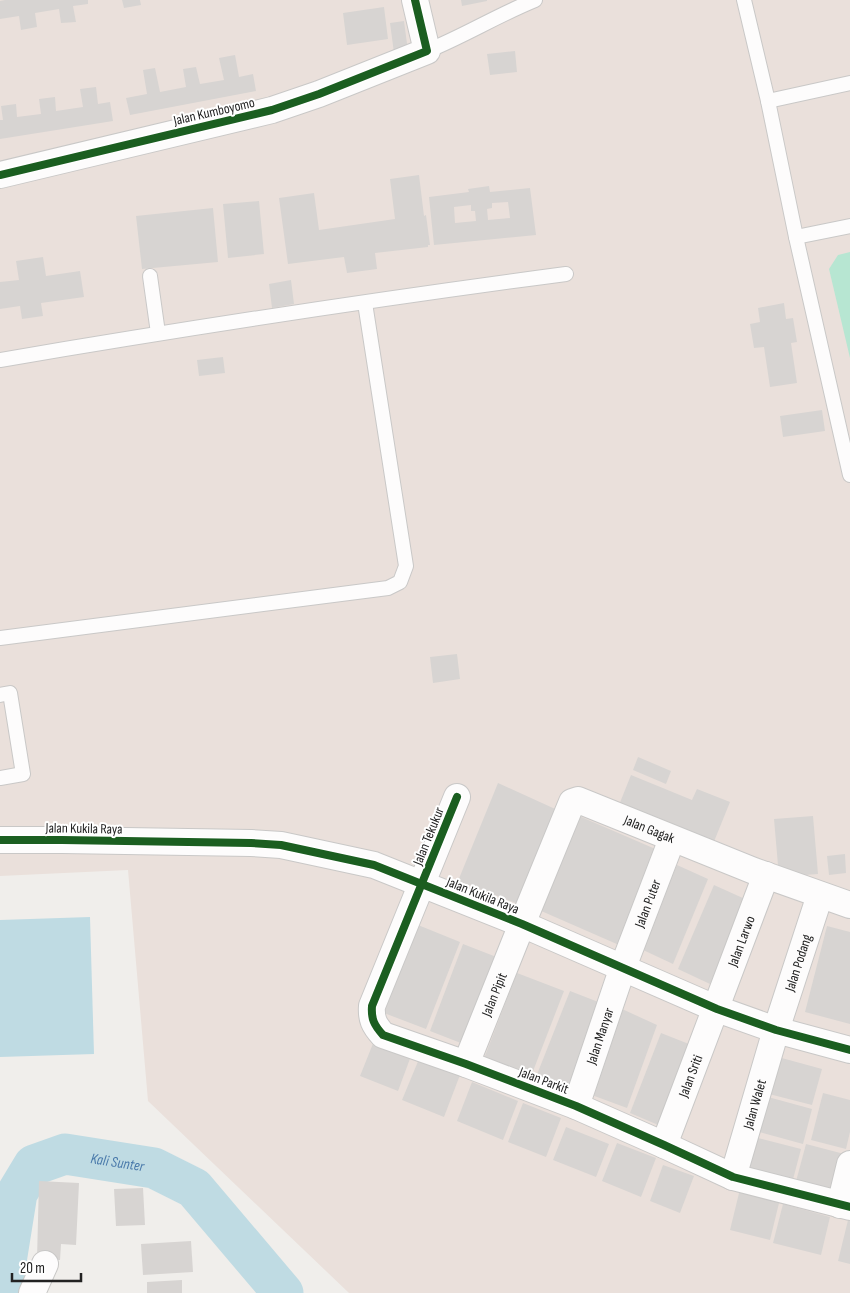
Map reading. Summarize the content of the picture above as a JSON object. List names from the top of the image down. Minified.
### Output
{"streets":{"street":["Jalan Kumboyomo","Jalan Kukila Raya","Jalan Gagak","Jalan Tekukur","Jalan Puter","Jalan Larwo","Jalan Podang","Jalan Pipit","Jalan Manyar","Jalan Sriti","Jalan Parkit","Jalan Walet"]},"crossings":[["Jalan Kukila Raya","Jalan Gagak"],["Jalan Kukila Raya","Jalan Tekukur"],["Jalan Kukila Raya","Jalan Puter"],["Jalan Kukila Raya","Jalan Larwo"],["Jalan Kukila Raya","Jalan Podang"],["Jalan Kukila Raya","Jalan Pipit"],["Jalan Kukila Raya","Jalan Manyar"],["Jalan Kukila Raya","Jalan Sriti"],["Jalan Kukila Raya","Jalan Parkit"],["Jalan Kukila Raya","Jalan Walet"],["Jalan Gagak","Jalan Puter"],["Jalan Gagak","Jalan Larwo"],["Jalan Gagak","Jalan Podang"],["Jalan Gagak","Jalan Pipit"],["Jalan Tekukur","Jalan Parkit"],["Jalan Puter","Jalan Manyar"],["Jalan Larwo","Jalan Sriti"],["Jalan Podang","Jalan Walet"],["Jalan Pipit","Jalan Parkit"],["Jalan Manyar","Jalan Parkit"],["Jalan Sriti","Jalan Parkit"],["Jalan Parkit","Jalan Walet"]],"water":["Kali Sunter"],"scale_bar":"20 m"}
